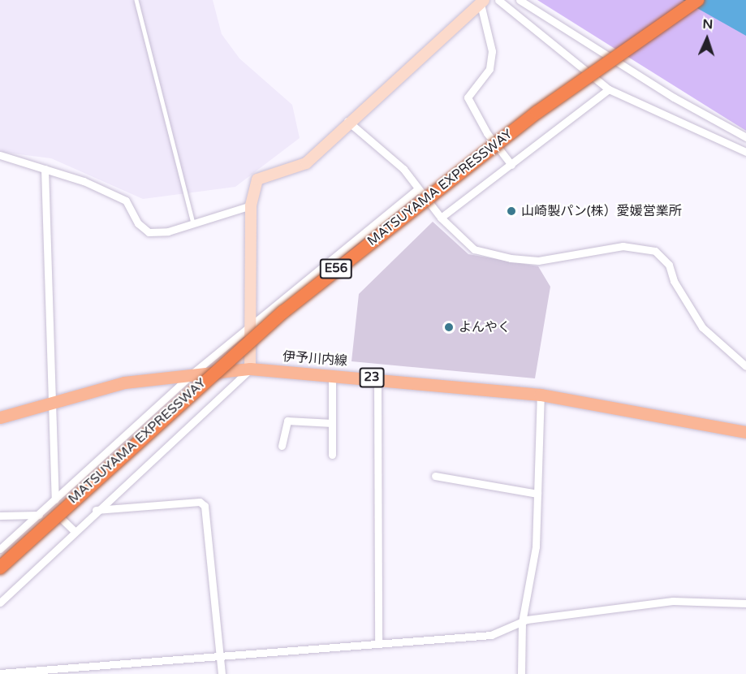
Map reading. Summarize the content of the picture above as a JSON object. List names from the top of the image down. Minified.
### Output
{"streets":{"highway":["MATSUYAMA EXPRESSWAY","E56"],"main road":["伊予川内線","23"]},"places":["山崎製パン(株）愛媛営業所","よんやく"],"north":"top"}
